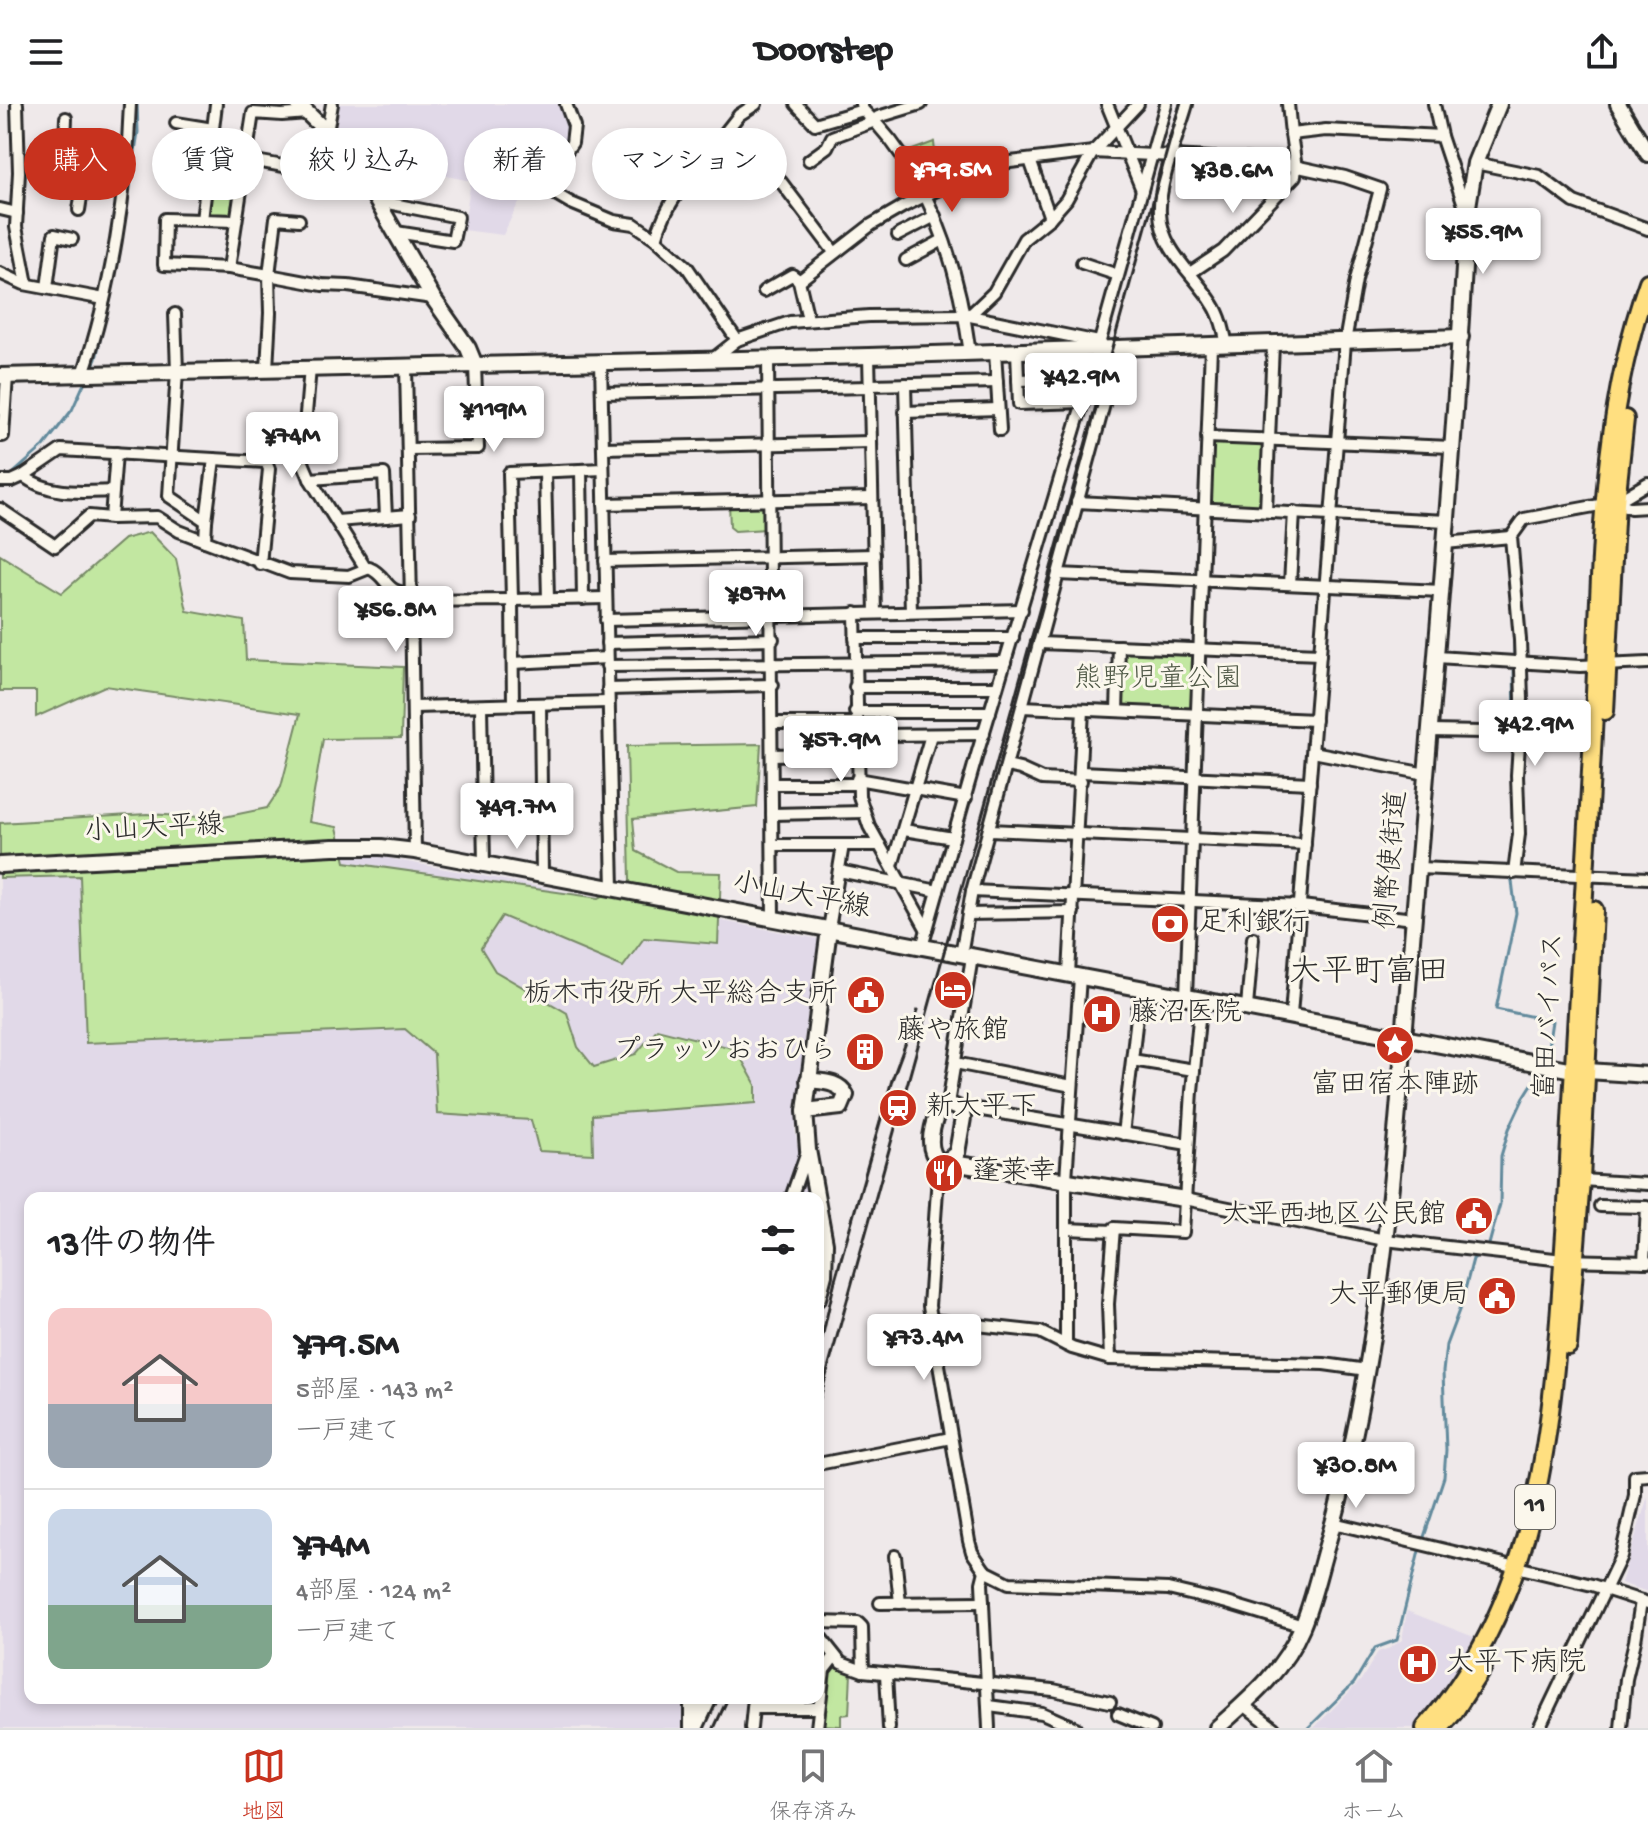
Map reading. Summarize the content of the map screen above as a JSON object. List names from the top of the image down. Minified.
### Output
{"streets":{"main road":["富田バイパス","11"],"street":["小山大平線","例幣使街道"]},"crossings":[["小山大平線","例幣使街道"],["小山大平線","富田バイパス"]],"districts":["大平町富田"],"parks":["熊野児童公園"],"places":{"bank":["足利銀行"],"hotel":["藤や旅館"],"public building":["栃木市役所 大平総合支所","大平西地区公民館","大平郵便局"],"hospital":["藤沼医院","大平下病院"],"place":["富田宿本陣跡"],"building":["プラッツおおひら"],"station":["新大平下"],"restaurant":["蓬莱幸"]},"page":{"header":"Doorstep","chip":["購入","賃貸","絞り込み","新着","マンション"],"price":["¥79.5M","¥38.6M","¥55.9M","¥42.9M","¥119M","¥74M","¥87M","¥56.8M","¥42.9M","¥57.9M","¥49.7M","¥73.4M","¥30.8M"],"heading":"13件の物件","list":[{"name":"¥79.5M","note":"5部屋 · 143 m² · 一戸建て"},{"name":"¥74M","note":"4部屋 · 124 m² · 一戸建て"}],"tabs":["地図","保存済み","ホーム"]}}
